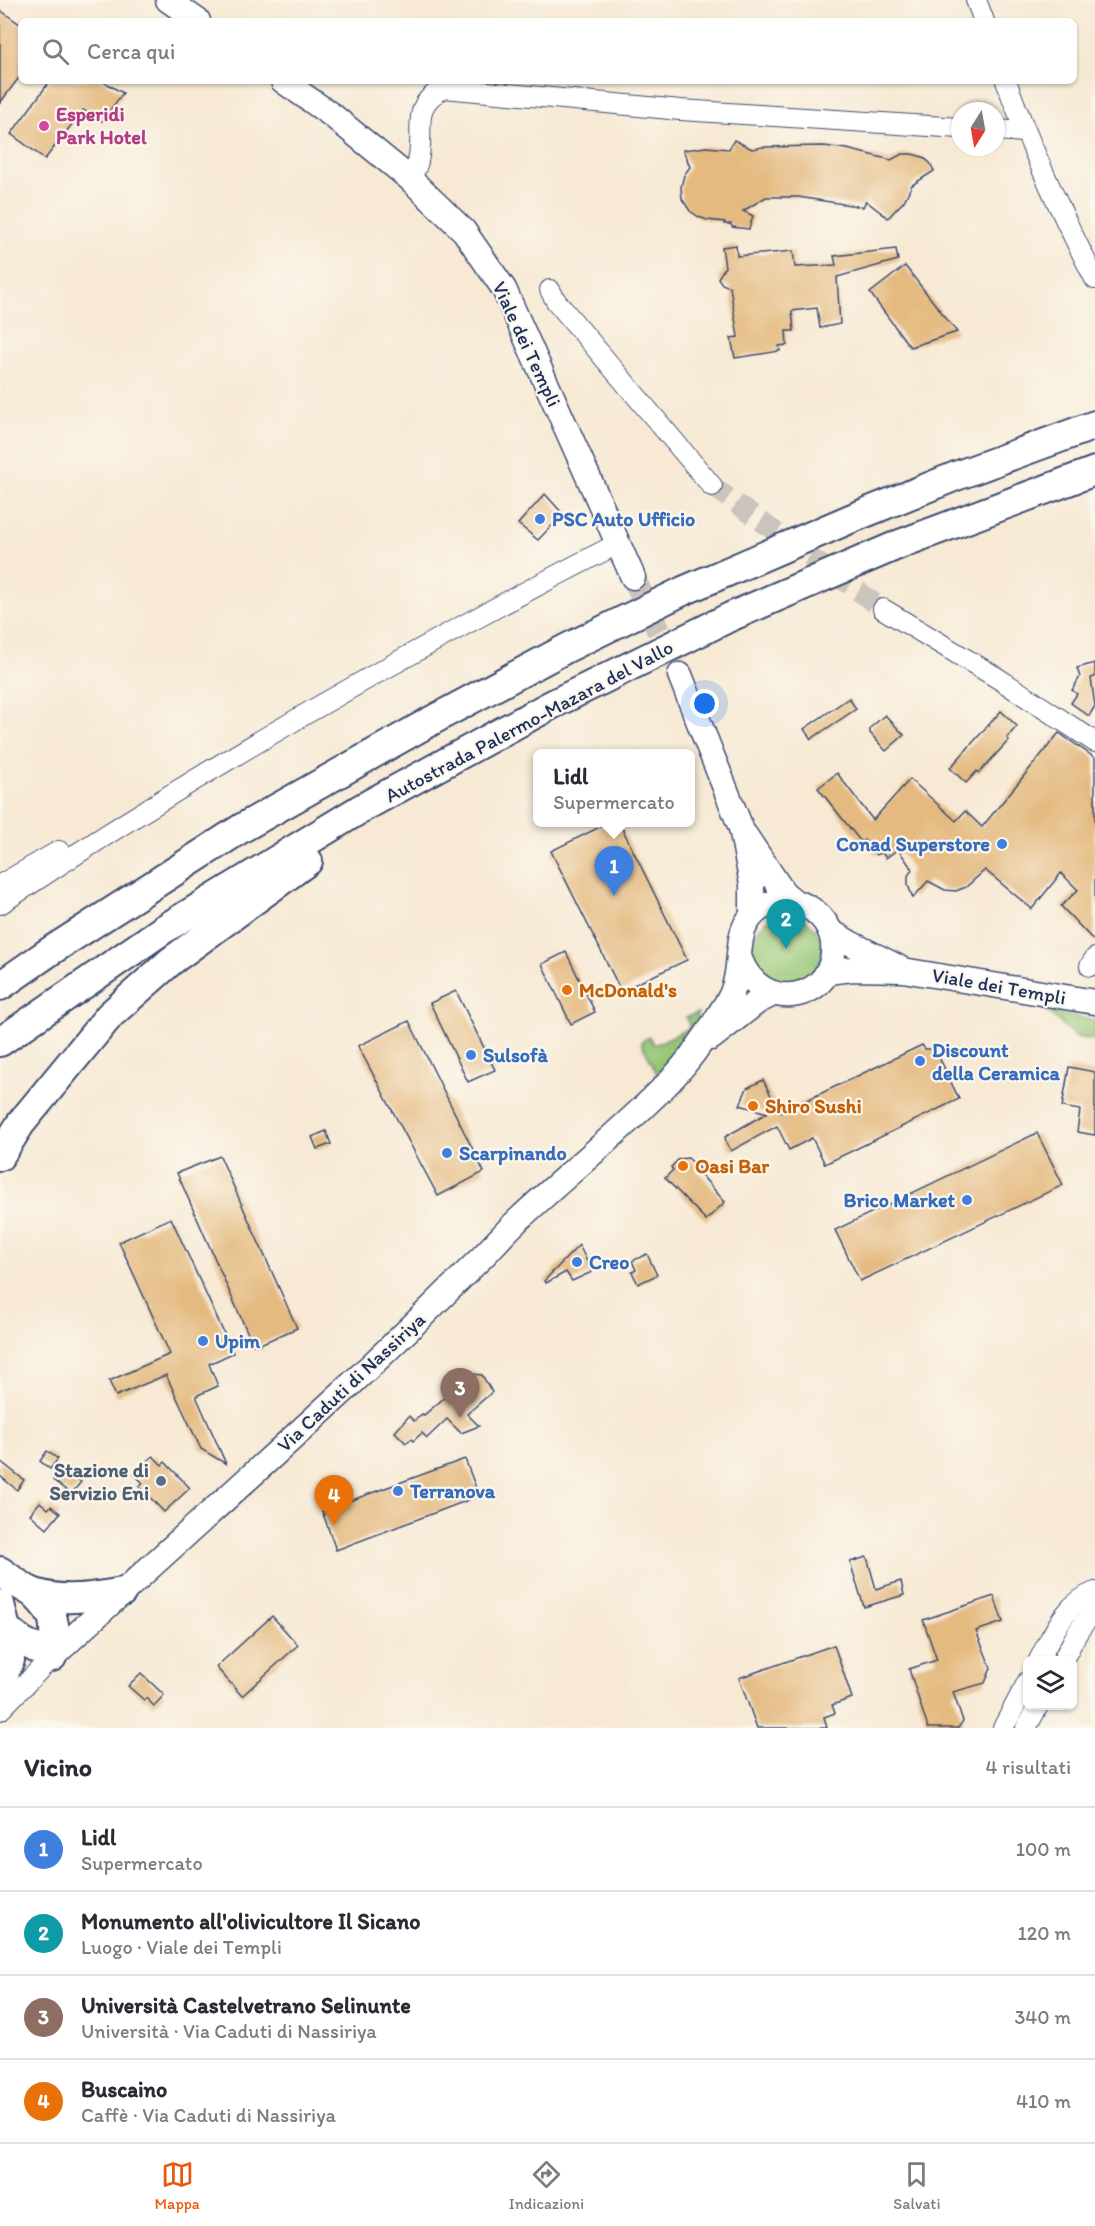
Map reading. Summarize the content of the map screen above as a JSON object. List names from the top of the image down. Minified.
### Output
{"streets":{"highway":["Autostrada Palermo-Mazara del Vallo"],"main road":["Viale dei Templi","Via Caduti di Nassiriya"]},"places":["Esperidi Park Hotel","PSC Auto Ufficio","Conad Superstore","McDonald's","Sulsofà","Discount della Ceramica","Shiro Sushi","Scarpinando","Oasi Bar","Brico Market","Creo","Upim","Stazione di Servizio Eni","Terranova"],"north":"bottom","page":{"search":"Cerca qui","popup":["Lidl","Supermercato"],"pins":["1","2","3","4"],"heading":["Vicino","4 risultati"],"list":[{"mark":"1","name":"Lidl","note":"Supermercato","value":"100 m"},{"mark":"2","name":"Monumento all'olivicultore Il Sicano","note":"Luogo · Viale dei Templi","value":"120 m"},{"mark":"3","name":"Università Castelvetrano Selinunte","note":"Università · Via Caduti di Nassiriya","value":"340 m"},{"mark":"4","name":"Buscaino","note":"Caffè · Via Caduti di Nassiriya","value":"410 m"}],"nav":["Mappa","Indicazioni","Salvati"]}}
